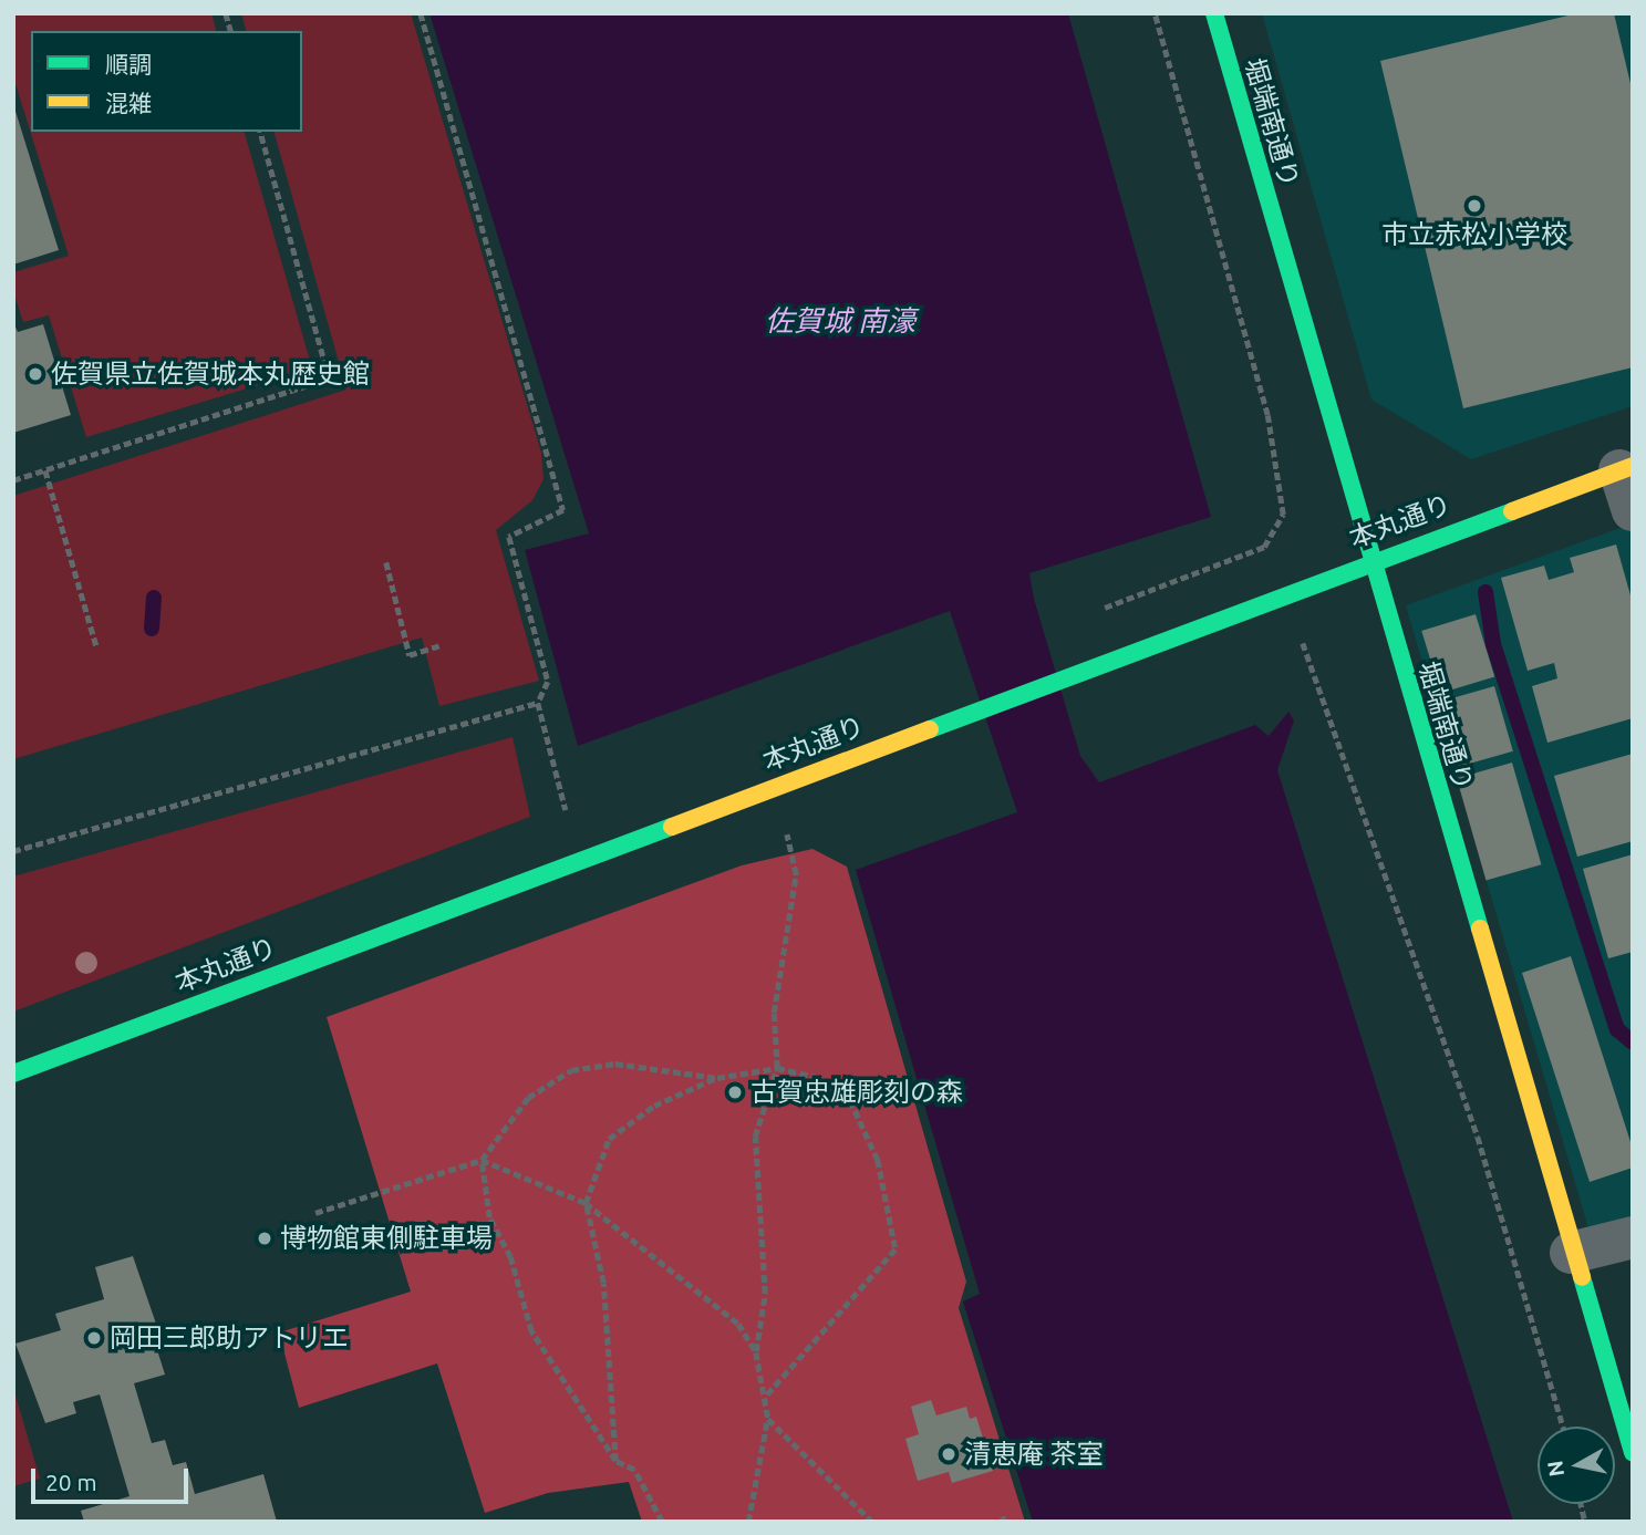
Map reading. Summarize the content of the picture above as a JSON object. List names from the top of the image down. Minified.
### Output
{"streets":{"main road":["堀端南通り","本丸通り"]},"crossings":[["堀端南通り","本丸通り"]],"water":["佐賀城 南濠"],"places":["市立赤松小学校","佐賀県立佐賀城本丸歴史館","古賀忠雄彫刻の森","博物館東側駐車場","岡田三郎助アトリエ","清恵庵 茶室"],"legend":["順調","混雑"],"scale_bar":"20 m","north":"left"}
